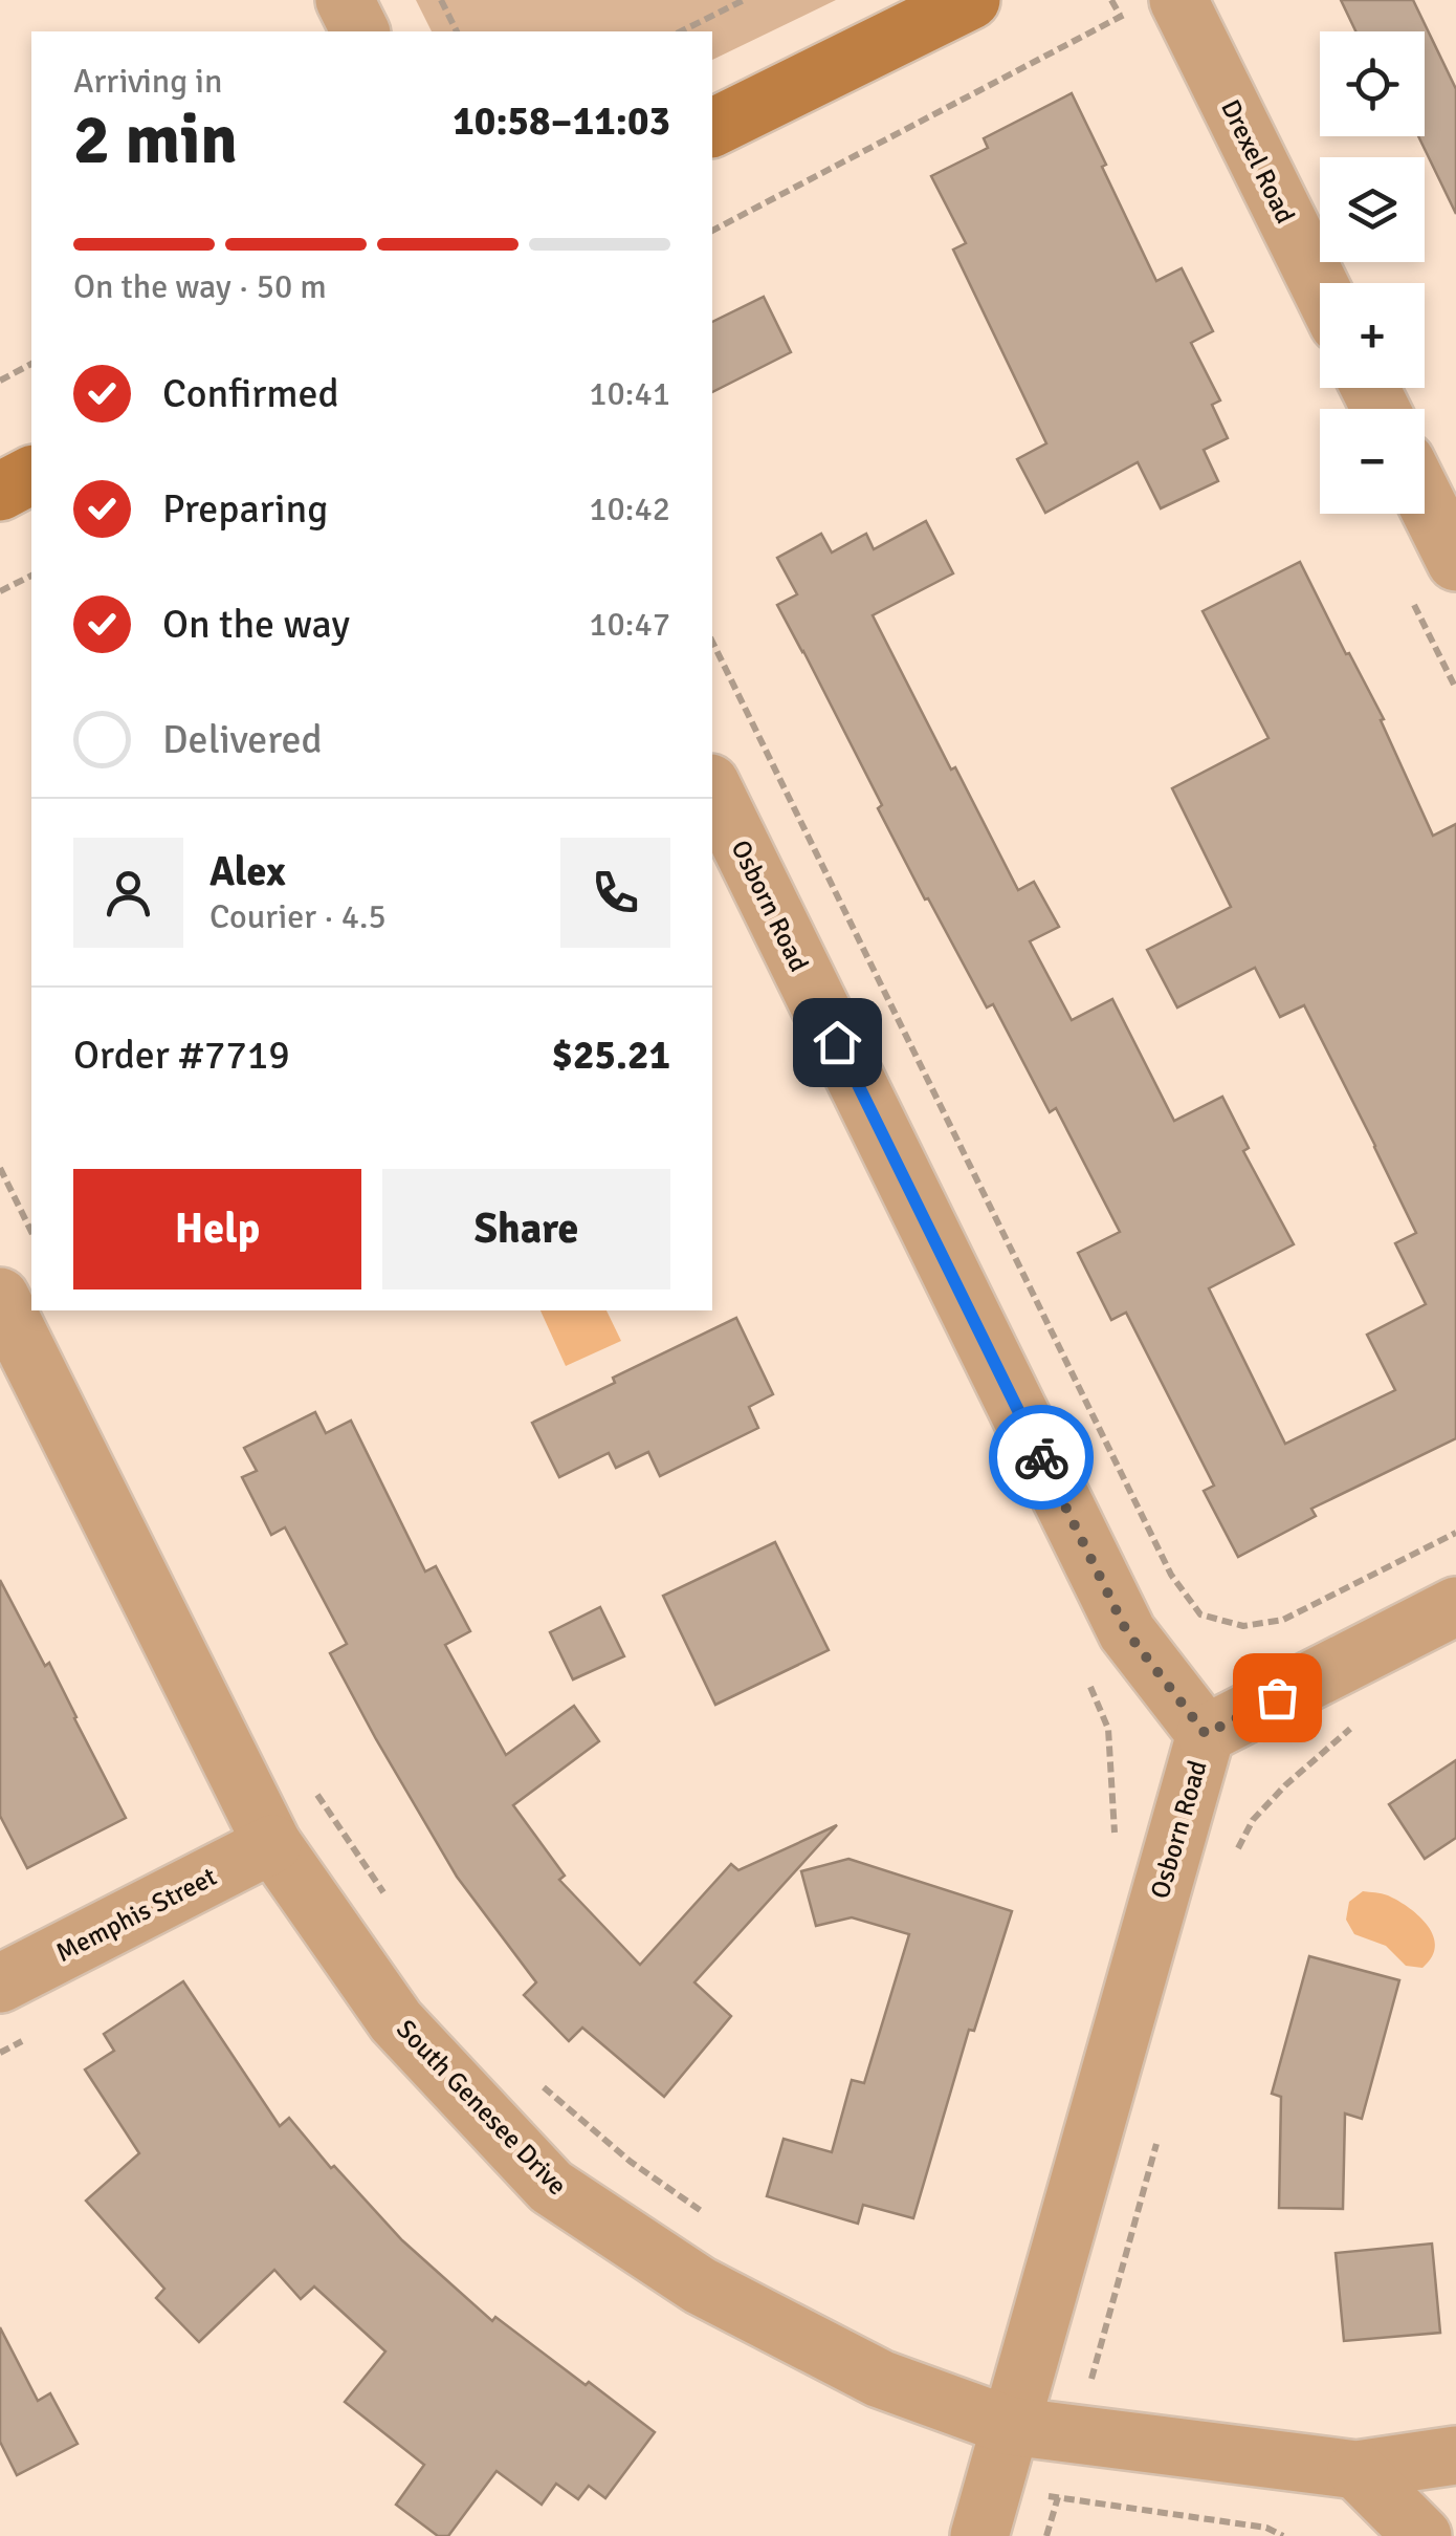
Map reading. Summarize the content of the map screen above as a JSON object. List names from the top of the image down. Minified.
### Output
{"streets":{"street":["Drexel Road","Osborn Road","Memphis Street","South Genesee Drive"]},"crossings":[["Osborn Road","South Genesee Drive"],["Memphis Street","South Genesee Drive"]],"page":{"map_buttons":["+","−"],"heading":["2 min","Arriving in","10:58–11:03"],"panel":["Alex","Courier · 4.5","Order #7719","$25.21"],"bar":"On the way · 50 m","list":[["Confirmed","10:41"],["Preparing","10:42"],["On the way","10:47"],"Delivered"],"buttons":["Help","Share"]}}
